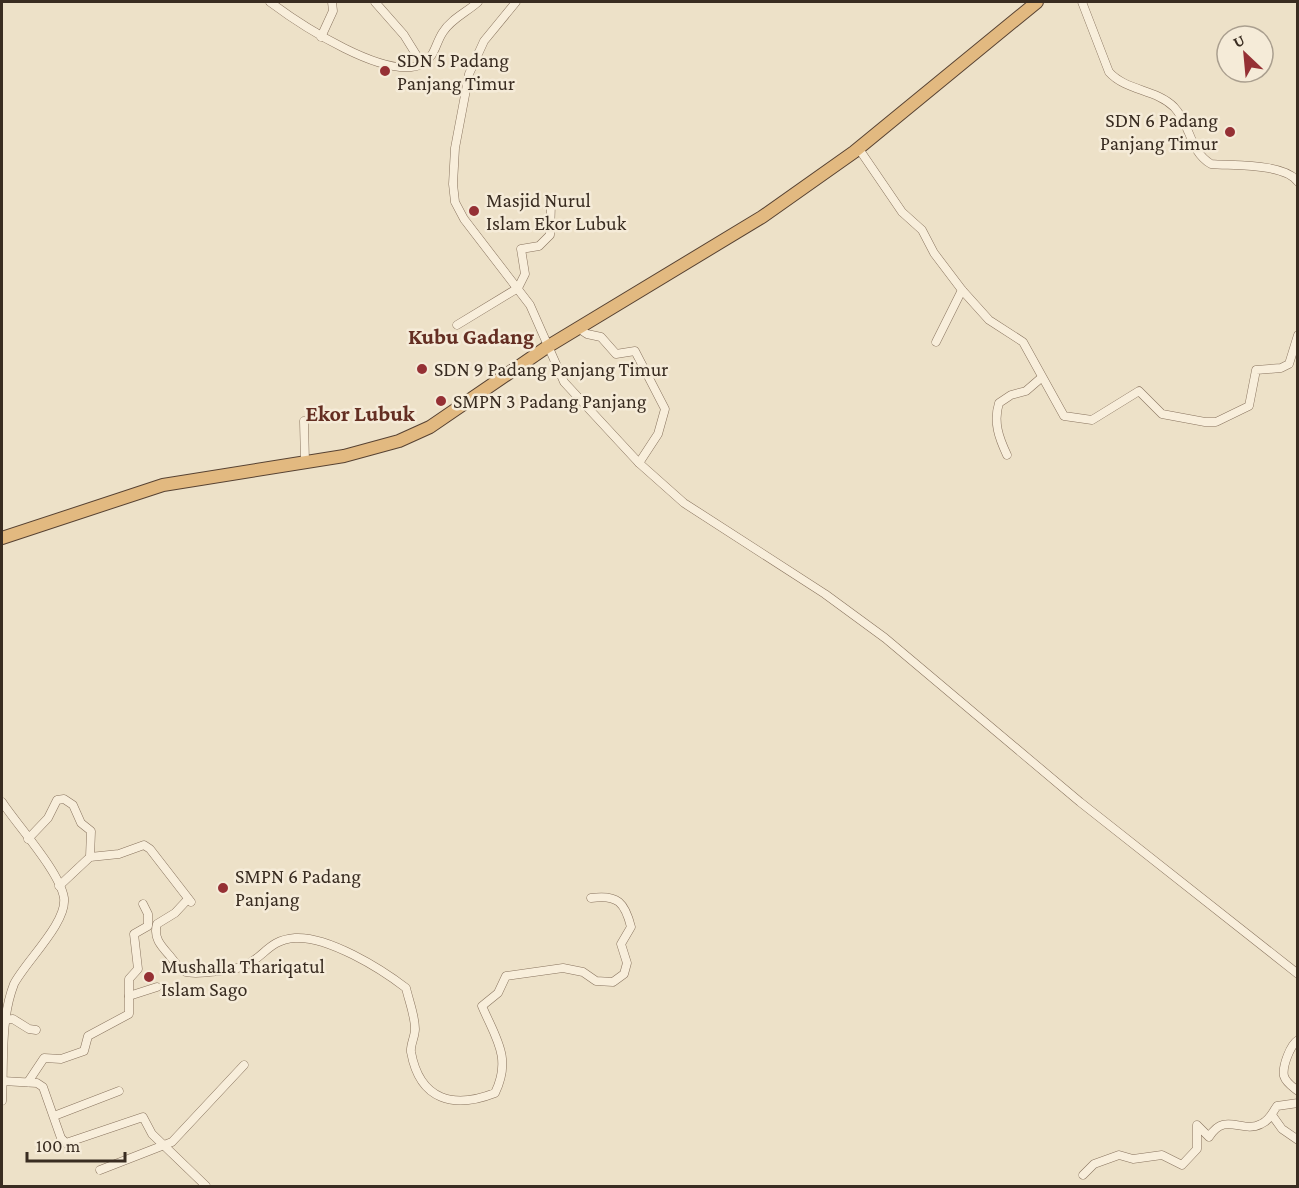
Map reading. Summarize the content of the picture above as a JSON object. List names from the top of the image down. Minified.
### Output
{"districts":["Kubu Gadang","Ekor Lubuk"],"places":["SDN 5 Padang Panjang Timur","SDN 6 Padang Panjang Timur","Masjid Nurul Islam Ekor Lubuk","SDN 9 Padang Panjang Timur","SMPN 3 Padang Panjang","SMPN 6 Padang Panjang","Mushalla Thariqatul Islam Sago"],"scale_bar":"100 m","north":"top left"}
